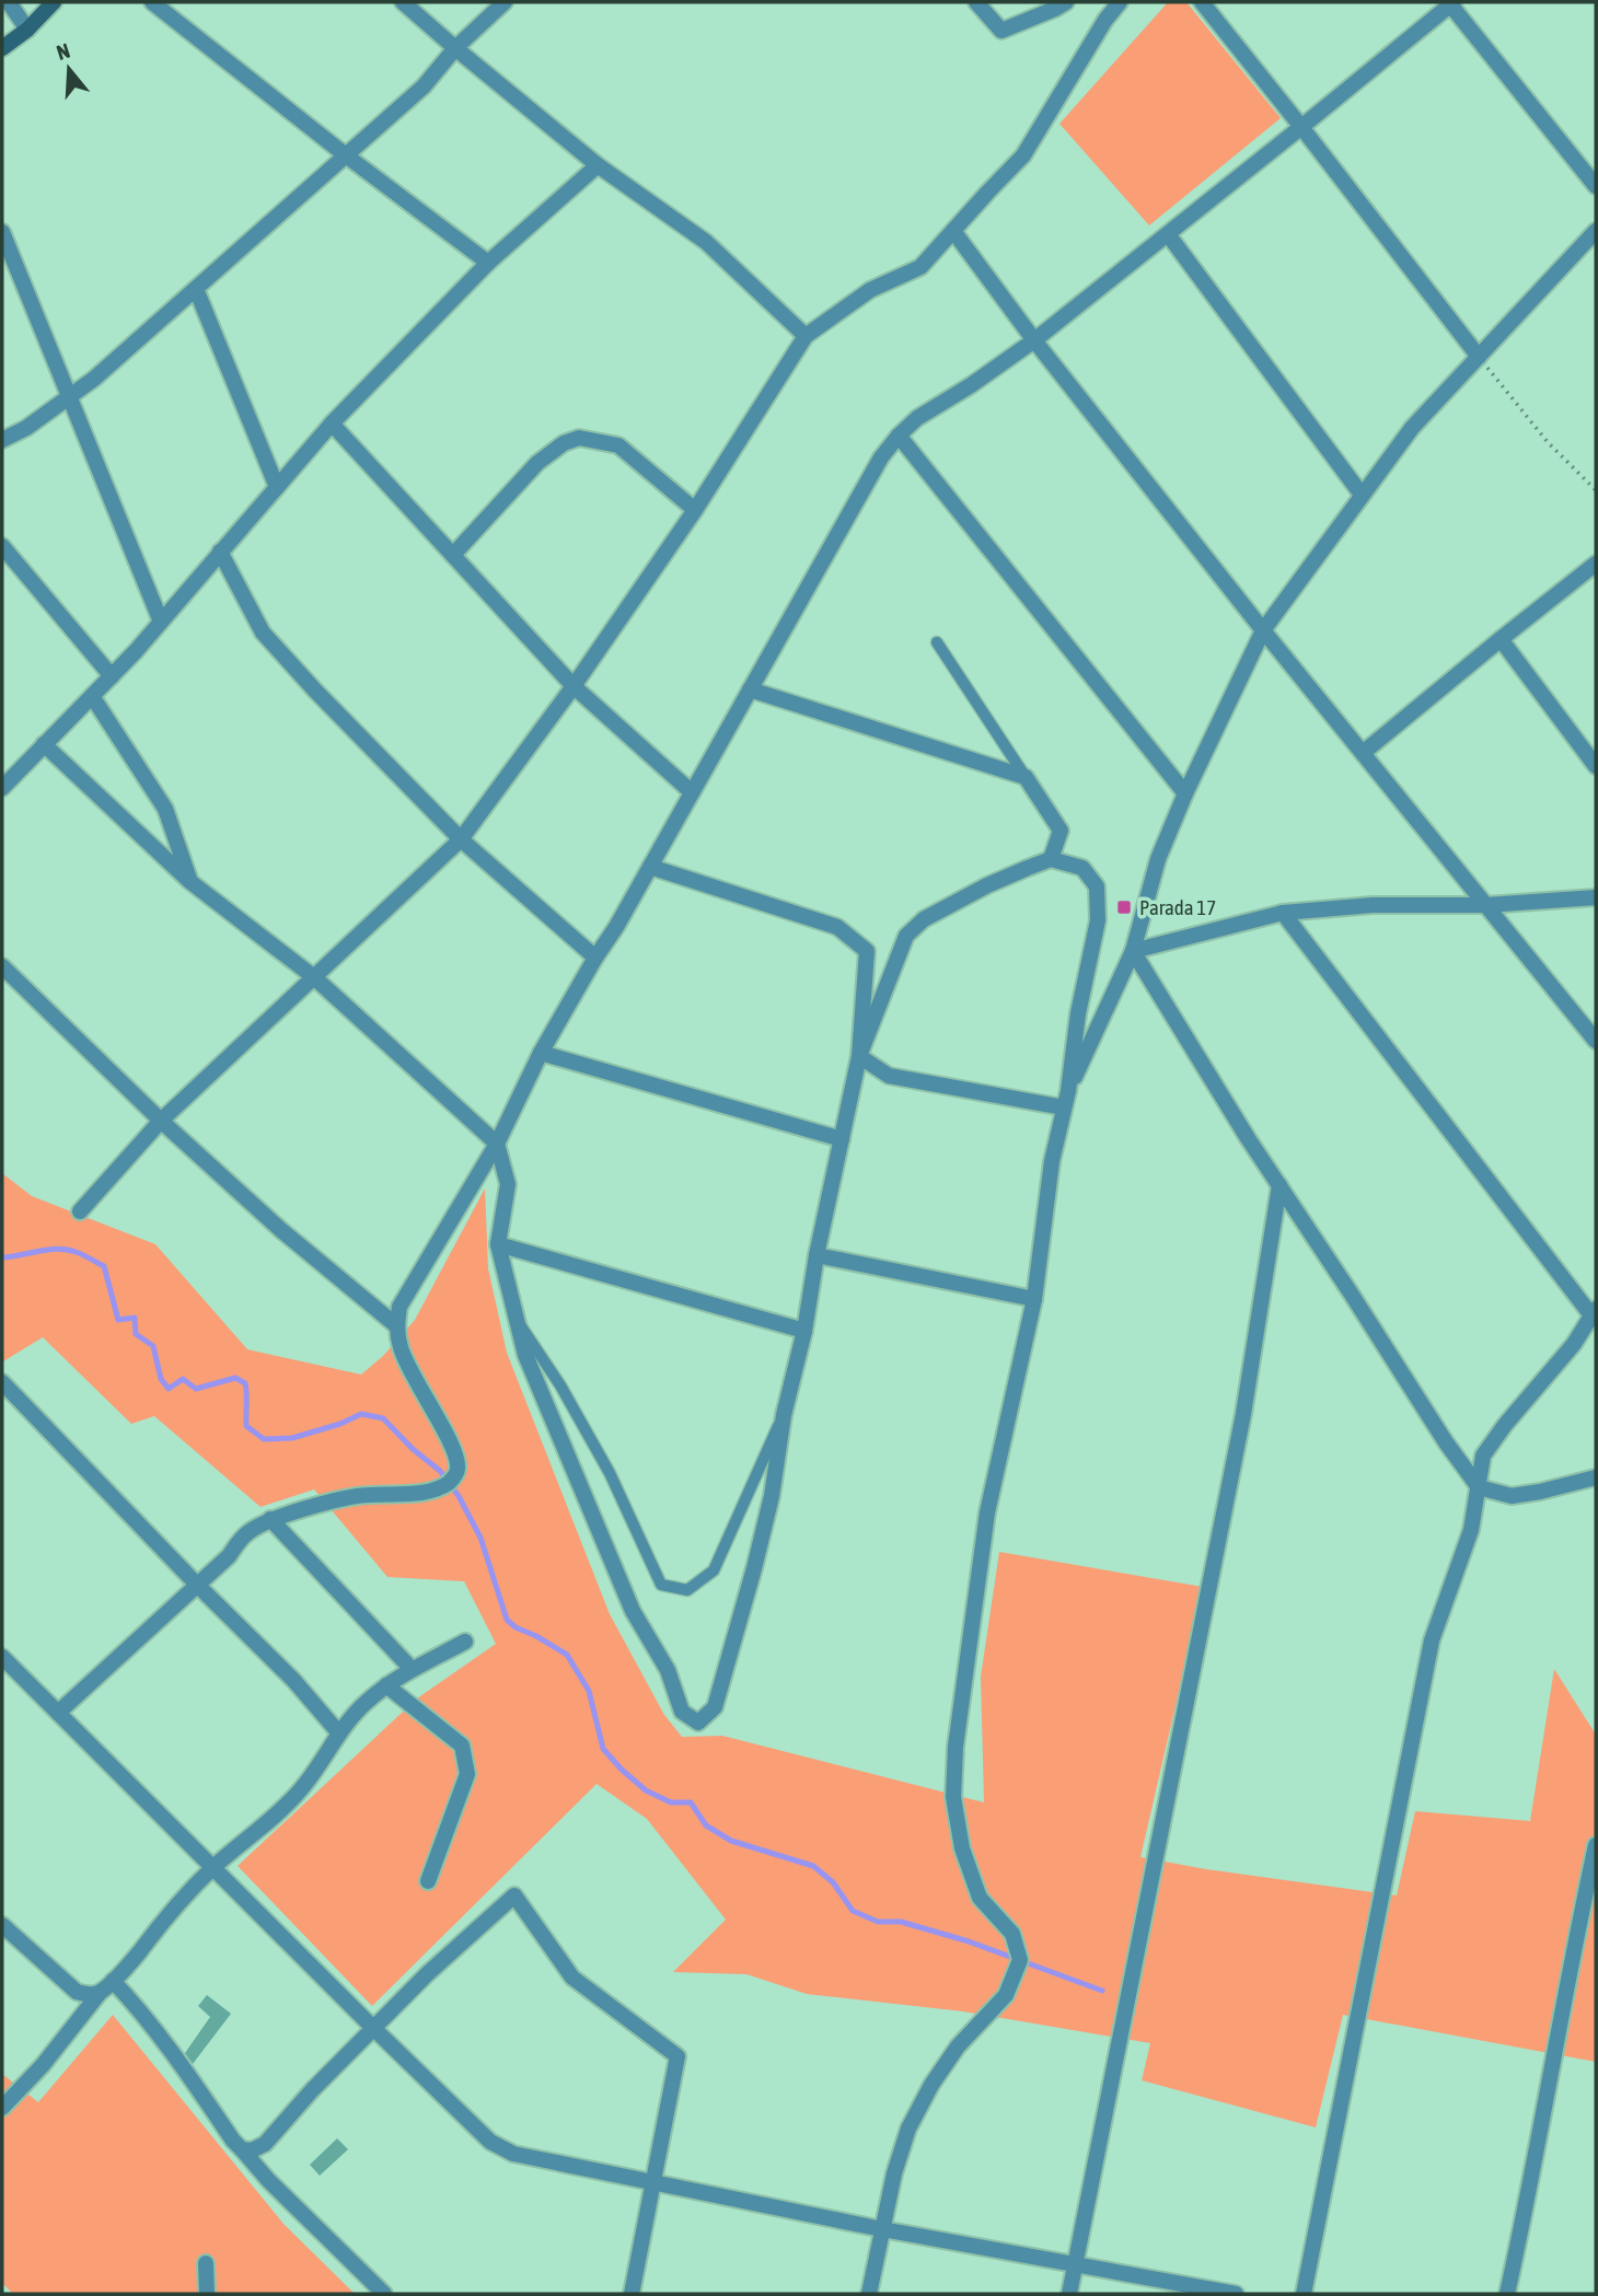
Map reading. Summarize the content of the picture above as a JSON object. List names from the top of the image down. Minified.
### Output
{"places":{"transit":["Parada 17"]},"north":"top"}
